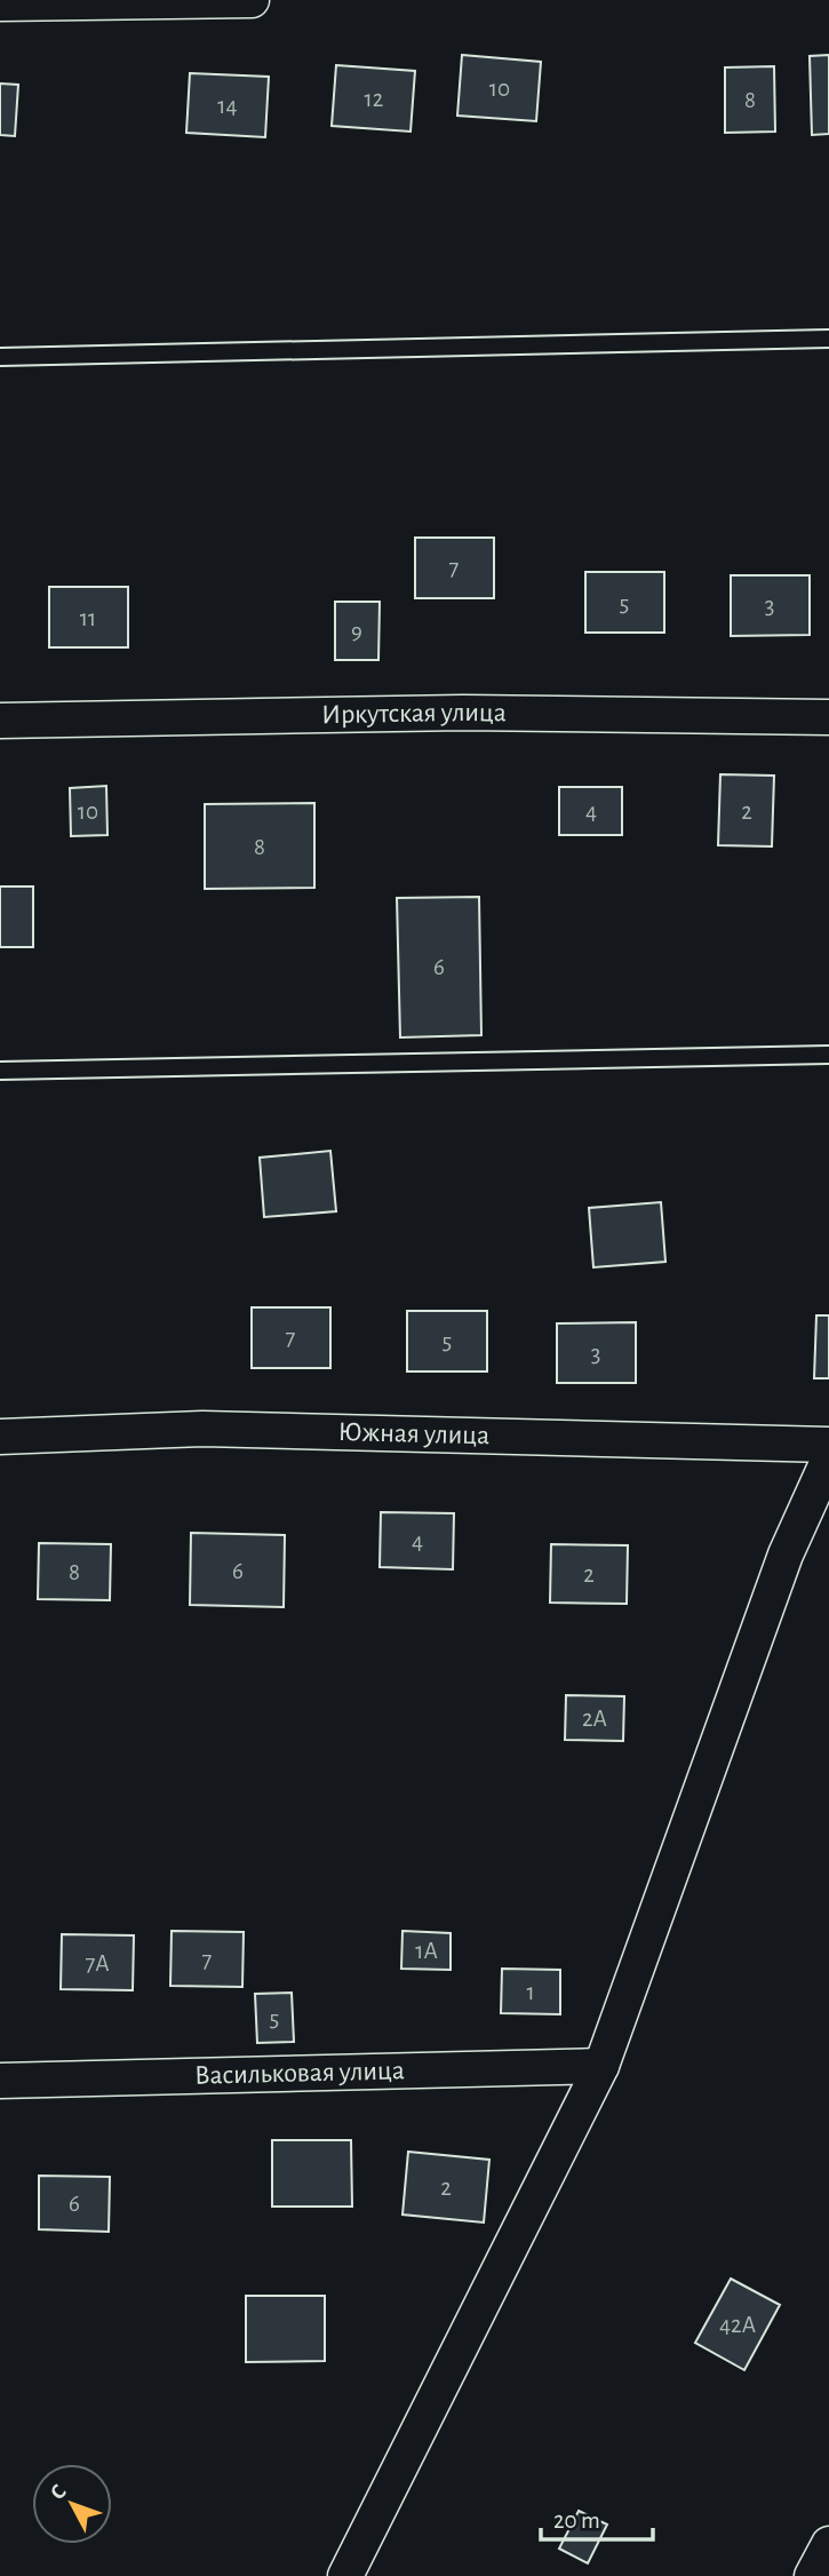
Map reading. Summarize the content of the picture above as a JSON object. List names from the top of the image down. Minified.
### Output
{"streets":{"street":["Иркутская улица","Южная улица","Васильковая улица"]},"house_numbers":["10","12","8","14","7","5","3","11","9","10","4","2","8","6","7","5","3","4","6","8","2","2А","1А","7","7А","1","5","2","6","42А"],"scale_bar":"20 m","north":"top left"}
